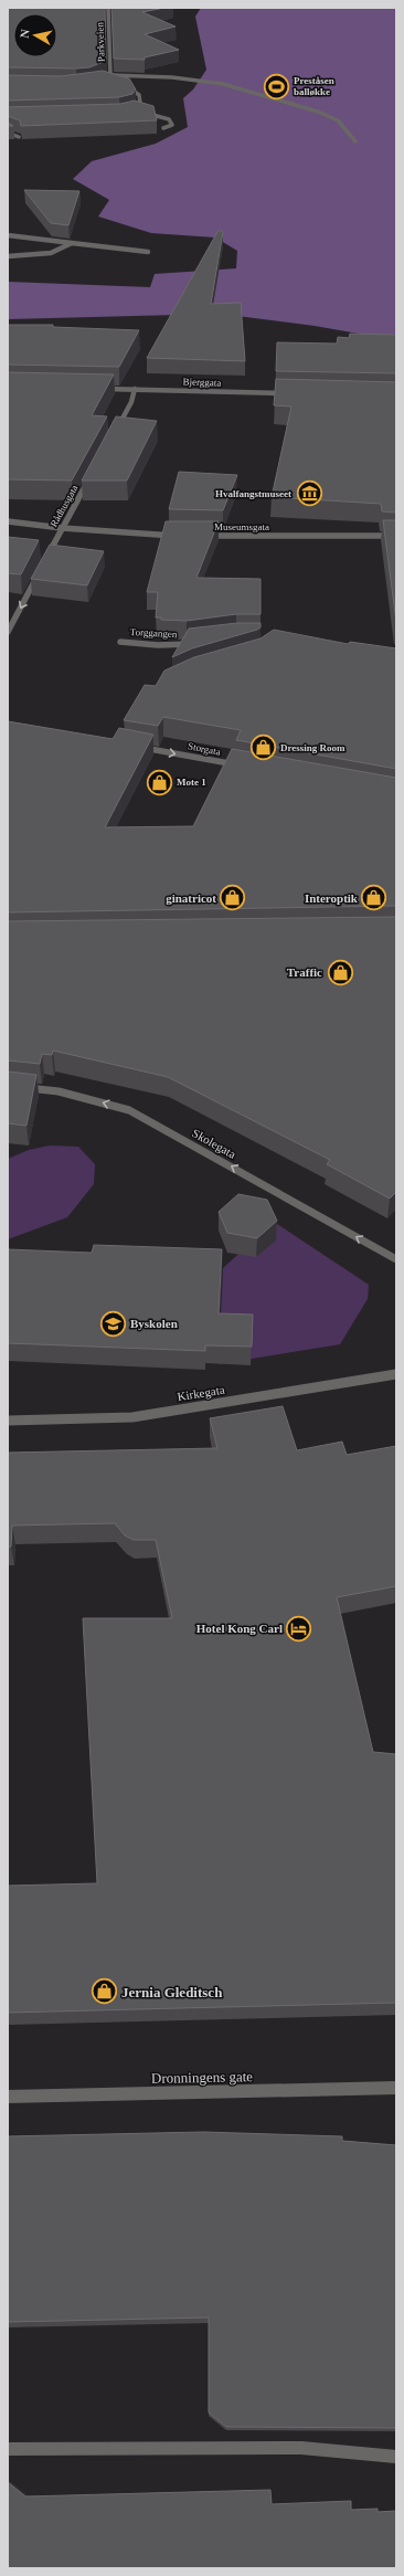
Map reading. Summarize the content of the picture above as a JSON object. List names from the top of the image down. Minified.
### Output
{"streets":{"street":["Parkveien","Bjerggata","Rådhusgata","Museumsgata","Torggangen","Storgata","Skolegata","Kirkegata","Dronningens gate"]},"one_way":["Storgata","Skolegata"],"places":{"sports":["Preståsen balløkke"],"museum":["Hvalfangstmuseet"],"shop":["Dressing Room","Mote 1","ginatricot","Interoptik","Traffic","Jernia Gleditsch"],"school or university":["Byskolen"],"hotel":["Hotel Kong Carl"]},"north":"left"}
